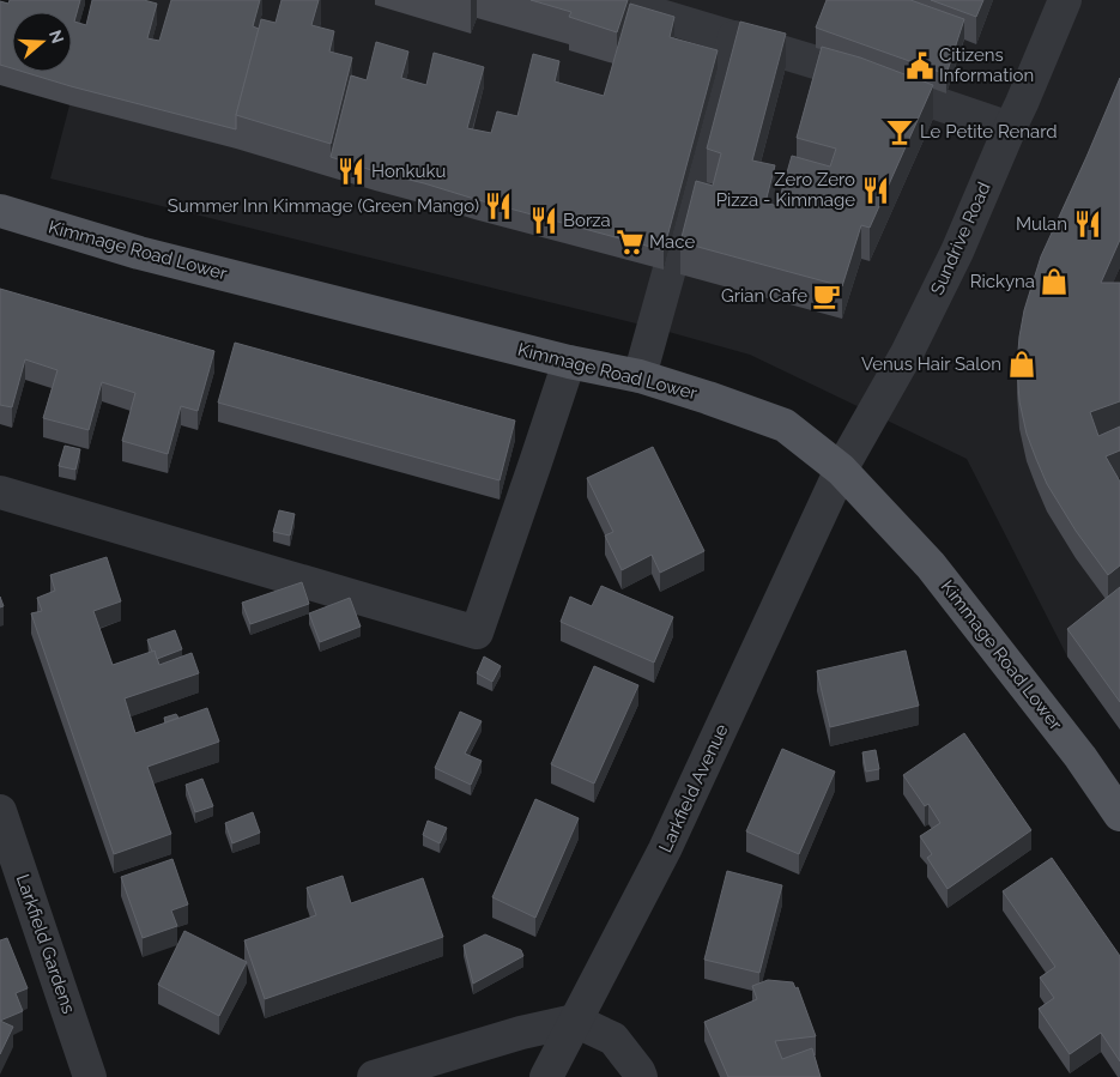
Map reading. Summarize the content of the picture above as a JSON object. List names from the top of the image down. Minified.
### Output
{"streets":{"main road":["Kimmage Road Lower"],"street":["Sundrive Road","Larkfield Avenue","Larkfield Gardens"]},"crossings":[["Sundrive Road","Kimmage Road Lower"],["Sundrive Road","Larkfield Avenue"],["Kimmage Road Lower","Larkfield Avenue"]],"places":{"public building":["Citizens Information"],"bar":["Le Petite Renard"],"restaurant":["Honkuku","Zero Zero Pizza - Kimmage","Summer Inn Kimmage (Green Mango)","Borza","Mulan"],"supermarket":["Mace"],"shop":["Rickyna","Venus Hair Salon"],"cafe":["Grian Cafe"]},"north":"right"}
